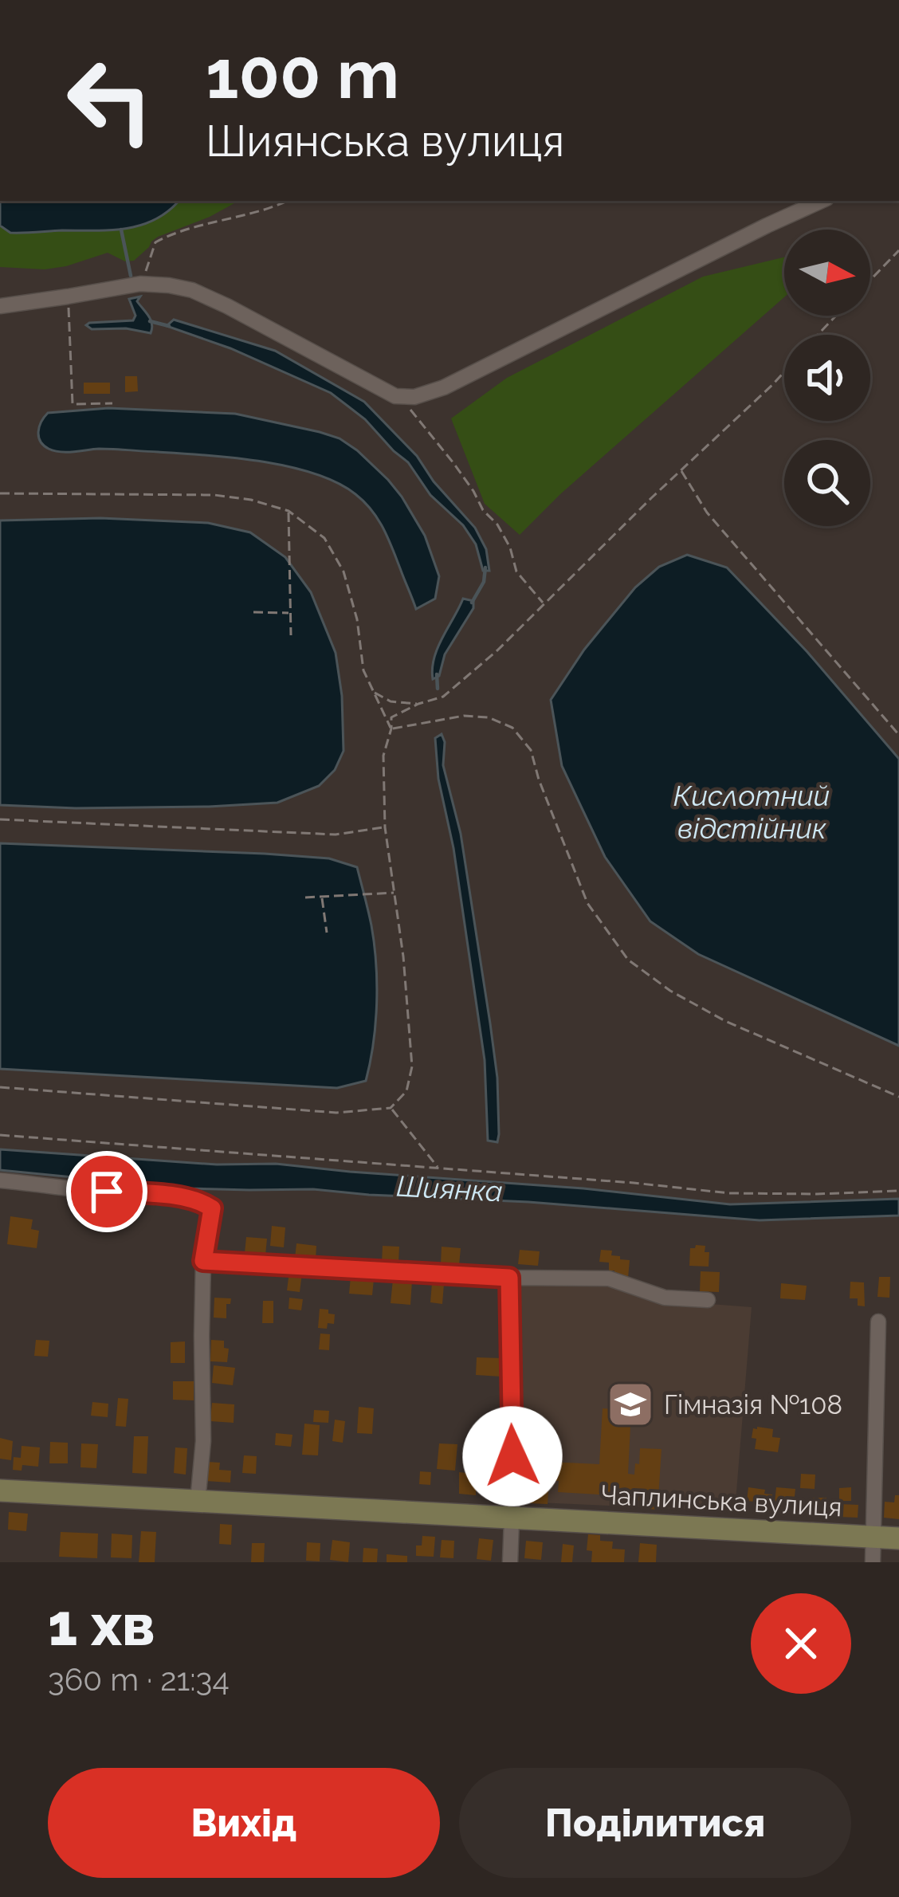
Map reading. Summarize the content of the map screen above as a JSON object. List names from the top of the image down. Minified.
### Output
{"streets":{"street":["Чаплинська вулиця"]},"water":["Кислотний відстійник","Шиянка"],"places":{"school or university":["Гімназія №108"]},"north":"right","page":{"turn":["100 m","Шиянська вулиця"],"heading":["1 хв","360 m · 21:34"],"buttons":["Вихід","Поділитися"]}}
